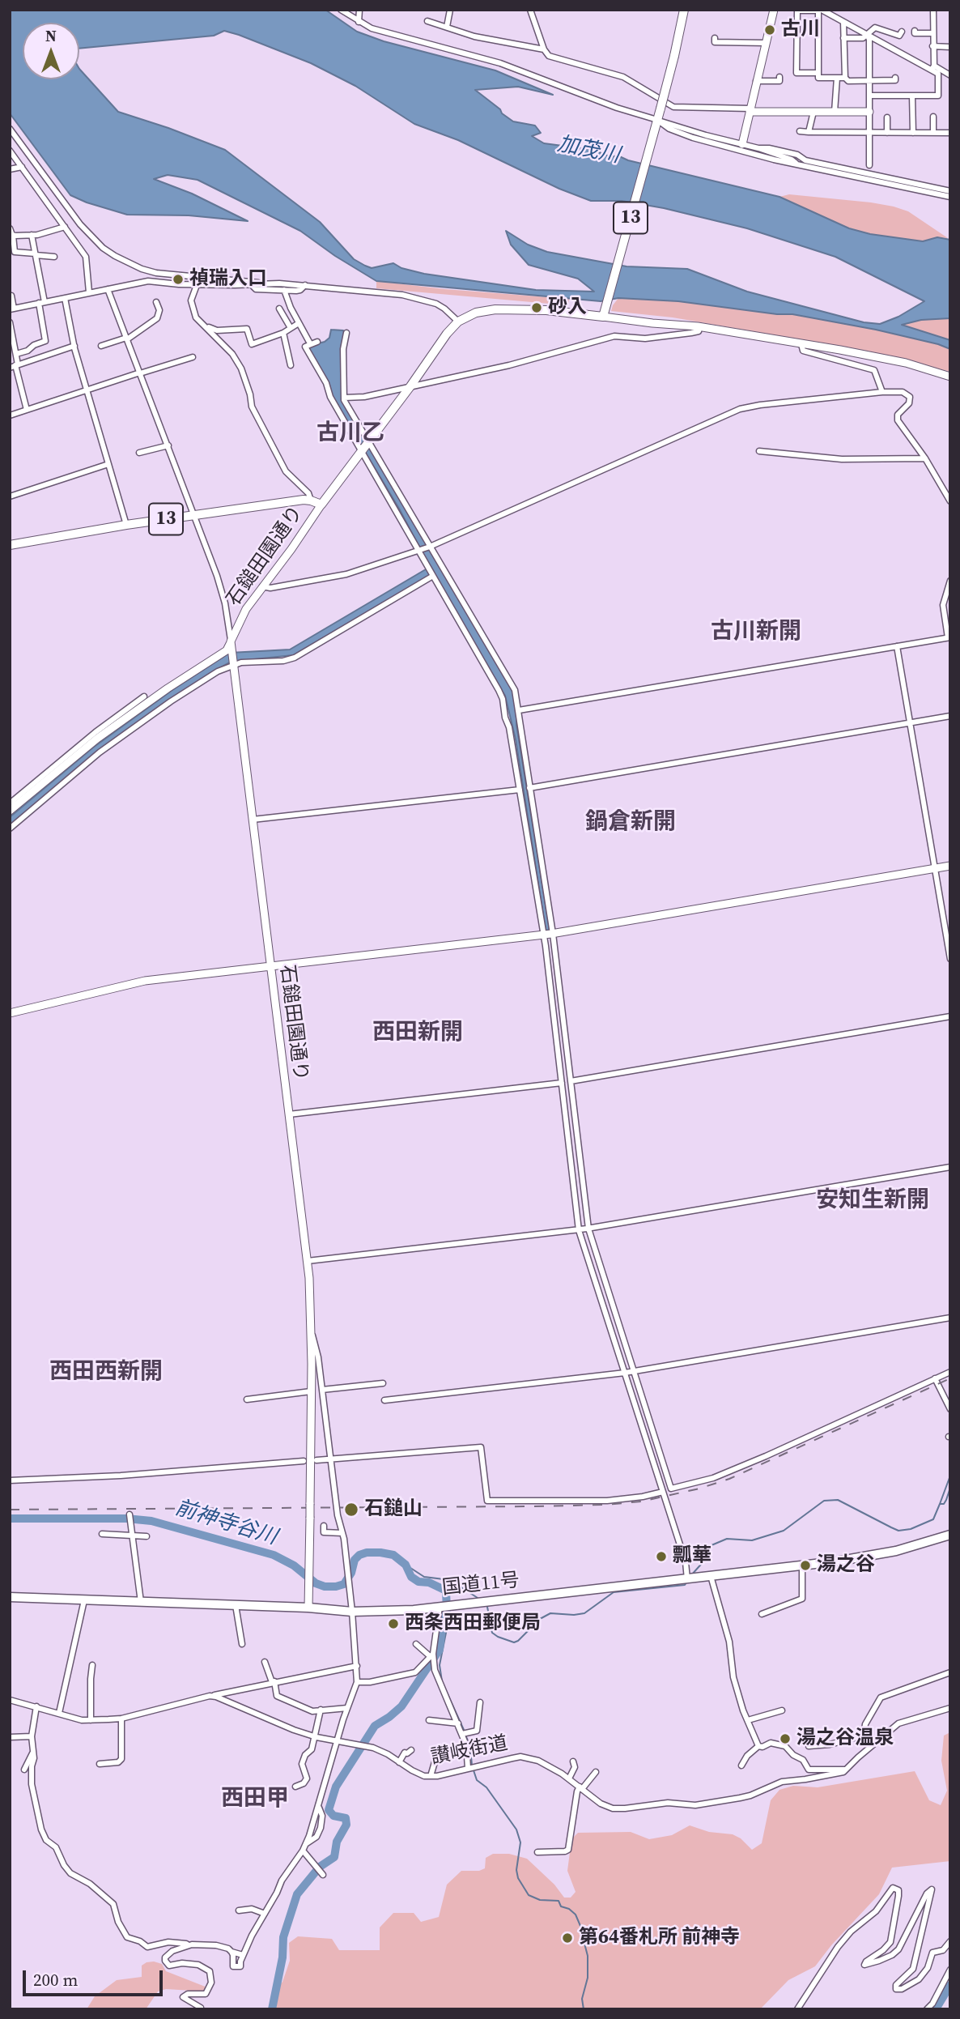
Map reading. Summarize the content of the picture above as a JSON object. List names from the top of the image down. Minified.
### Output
{"streets":{"highway":["国道11号"],"main road":["13"],"street":["石鎚田園通り","讃岐街道"]},"crossings":[["13","石鎚田園通り"],["石鎚田園通り","国道11号"]],"districts":["古川乙","古川新開","鍋倉新開","西田新開","安知生新開","西田西新開","西田甲"],"water":["加茂川","前神寺谷川"],"places":["古川","禎瑞入口","砂入","石鎚山","瓢華","湯之谷","西条西田郵便局","湯之谷温泉","第64番札所 前神寺"],"scale_bar":"200 m","north":"top"}
